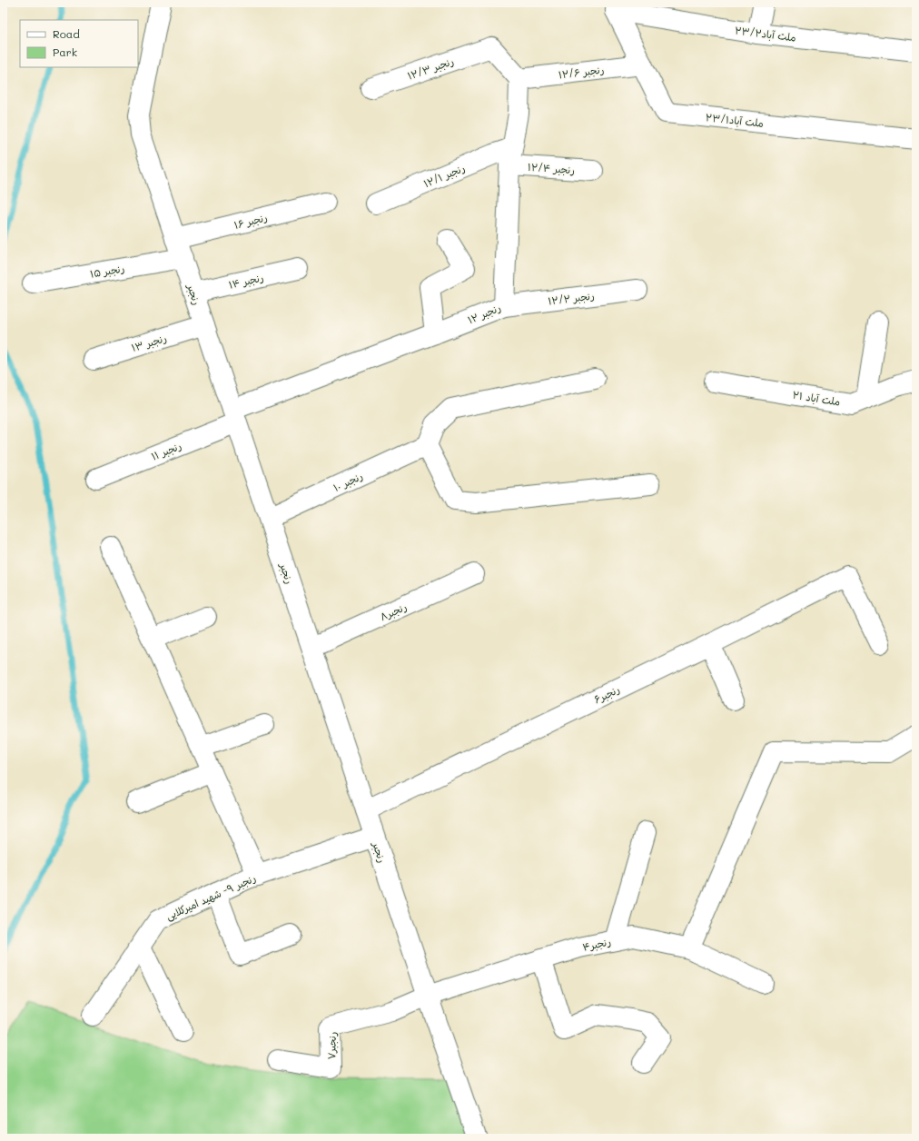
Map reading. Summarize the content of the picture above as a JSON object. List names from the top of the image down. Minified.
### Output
{"streets":{"street":["ملت آباد۲۳/۲","رنجبر ۱۲/۳","رنجبر ۱۲/۶","ملت آباد۲۳/۱","رنجبر ۱۲/۴","رنجبر ۱۲/۱","رنجبر ۱۶","رنجبر ۱۵","رنجبر ۱۴","رنجبر","رنجبر ۱۲/۲","رنجبر ۱۲","رنجبر ۱۳","ملت آباد ۲۱","رنجبر ۱۱","رنجبر ۱۰","رنجبر۸","رنجبر۶","رنجبر ۹- شهید امیرکلایی","رنجبر۴","رنجبر۷"]},"crossings":[["ملت آباد۲۳/۲","ملت آباد۲۳/۱"],["رنجبر ۱۲/۳","رنجبر ۱۲/۶"],["رنجبر ۱۲/۳","رنجبر ۱۲"],["رنجبر ۱۲/۶","ملت آباد۲۳/۱"],["رنجبر ۱۲/۶","رنجبر ۱۲"],["رنجبر ۱۲/۴","رنجبر ۱۲/۱"],["رنجبر ۱۲/۴","رنجبر ۱۲"],["رنجبر ۱۲/۱","رنجبر ۱۲"],["رنجبر ۱۶","رنجبر"],["رنجبر ۱۵","رنجبر"],["رنجبر ۱۴","رنجبر"],["رنجبر","رنجبر ۱۲"],["رنجبر","رنجبر ۱۳"],["رنجبر","رنجبر ۱۱"],["رنجبر","رنجبر ۱۰"],["رنجبر","رنجبر۸"],["رنجبر","رنجبر۶"],["رنجبر","رنجبر ۹- شهید امیرکلایی"],["رنجبر","رنجبر۴"],["رنجبر","رنجبر۷"],["رنجبر ۱۲/۲","رنجبر ۱۲"],["رنجبر ۱۲","رنجبر ۱۱"],["رنجبر۴","رنجبر۷"]],"legend":["Road","Park"]}
